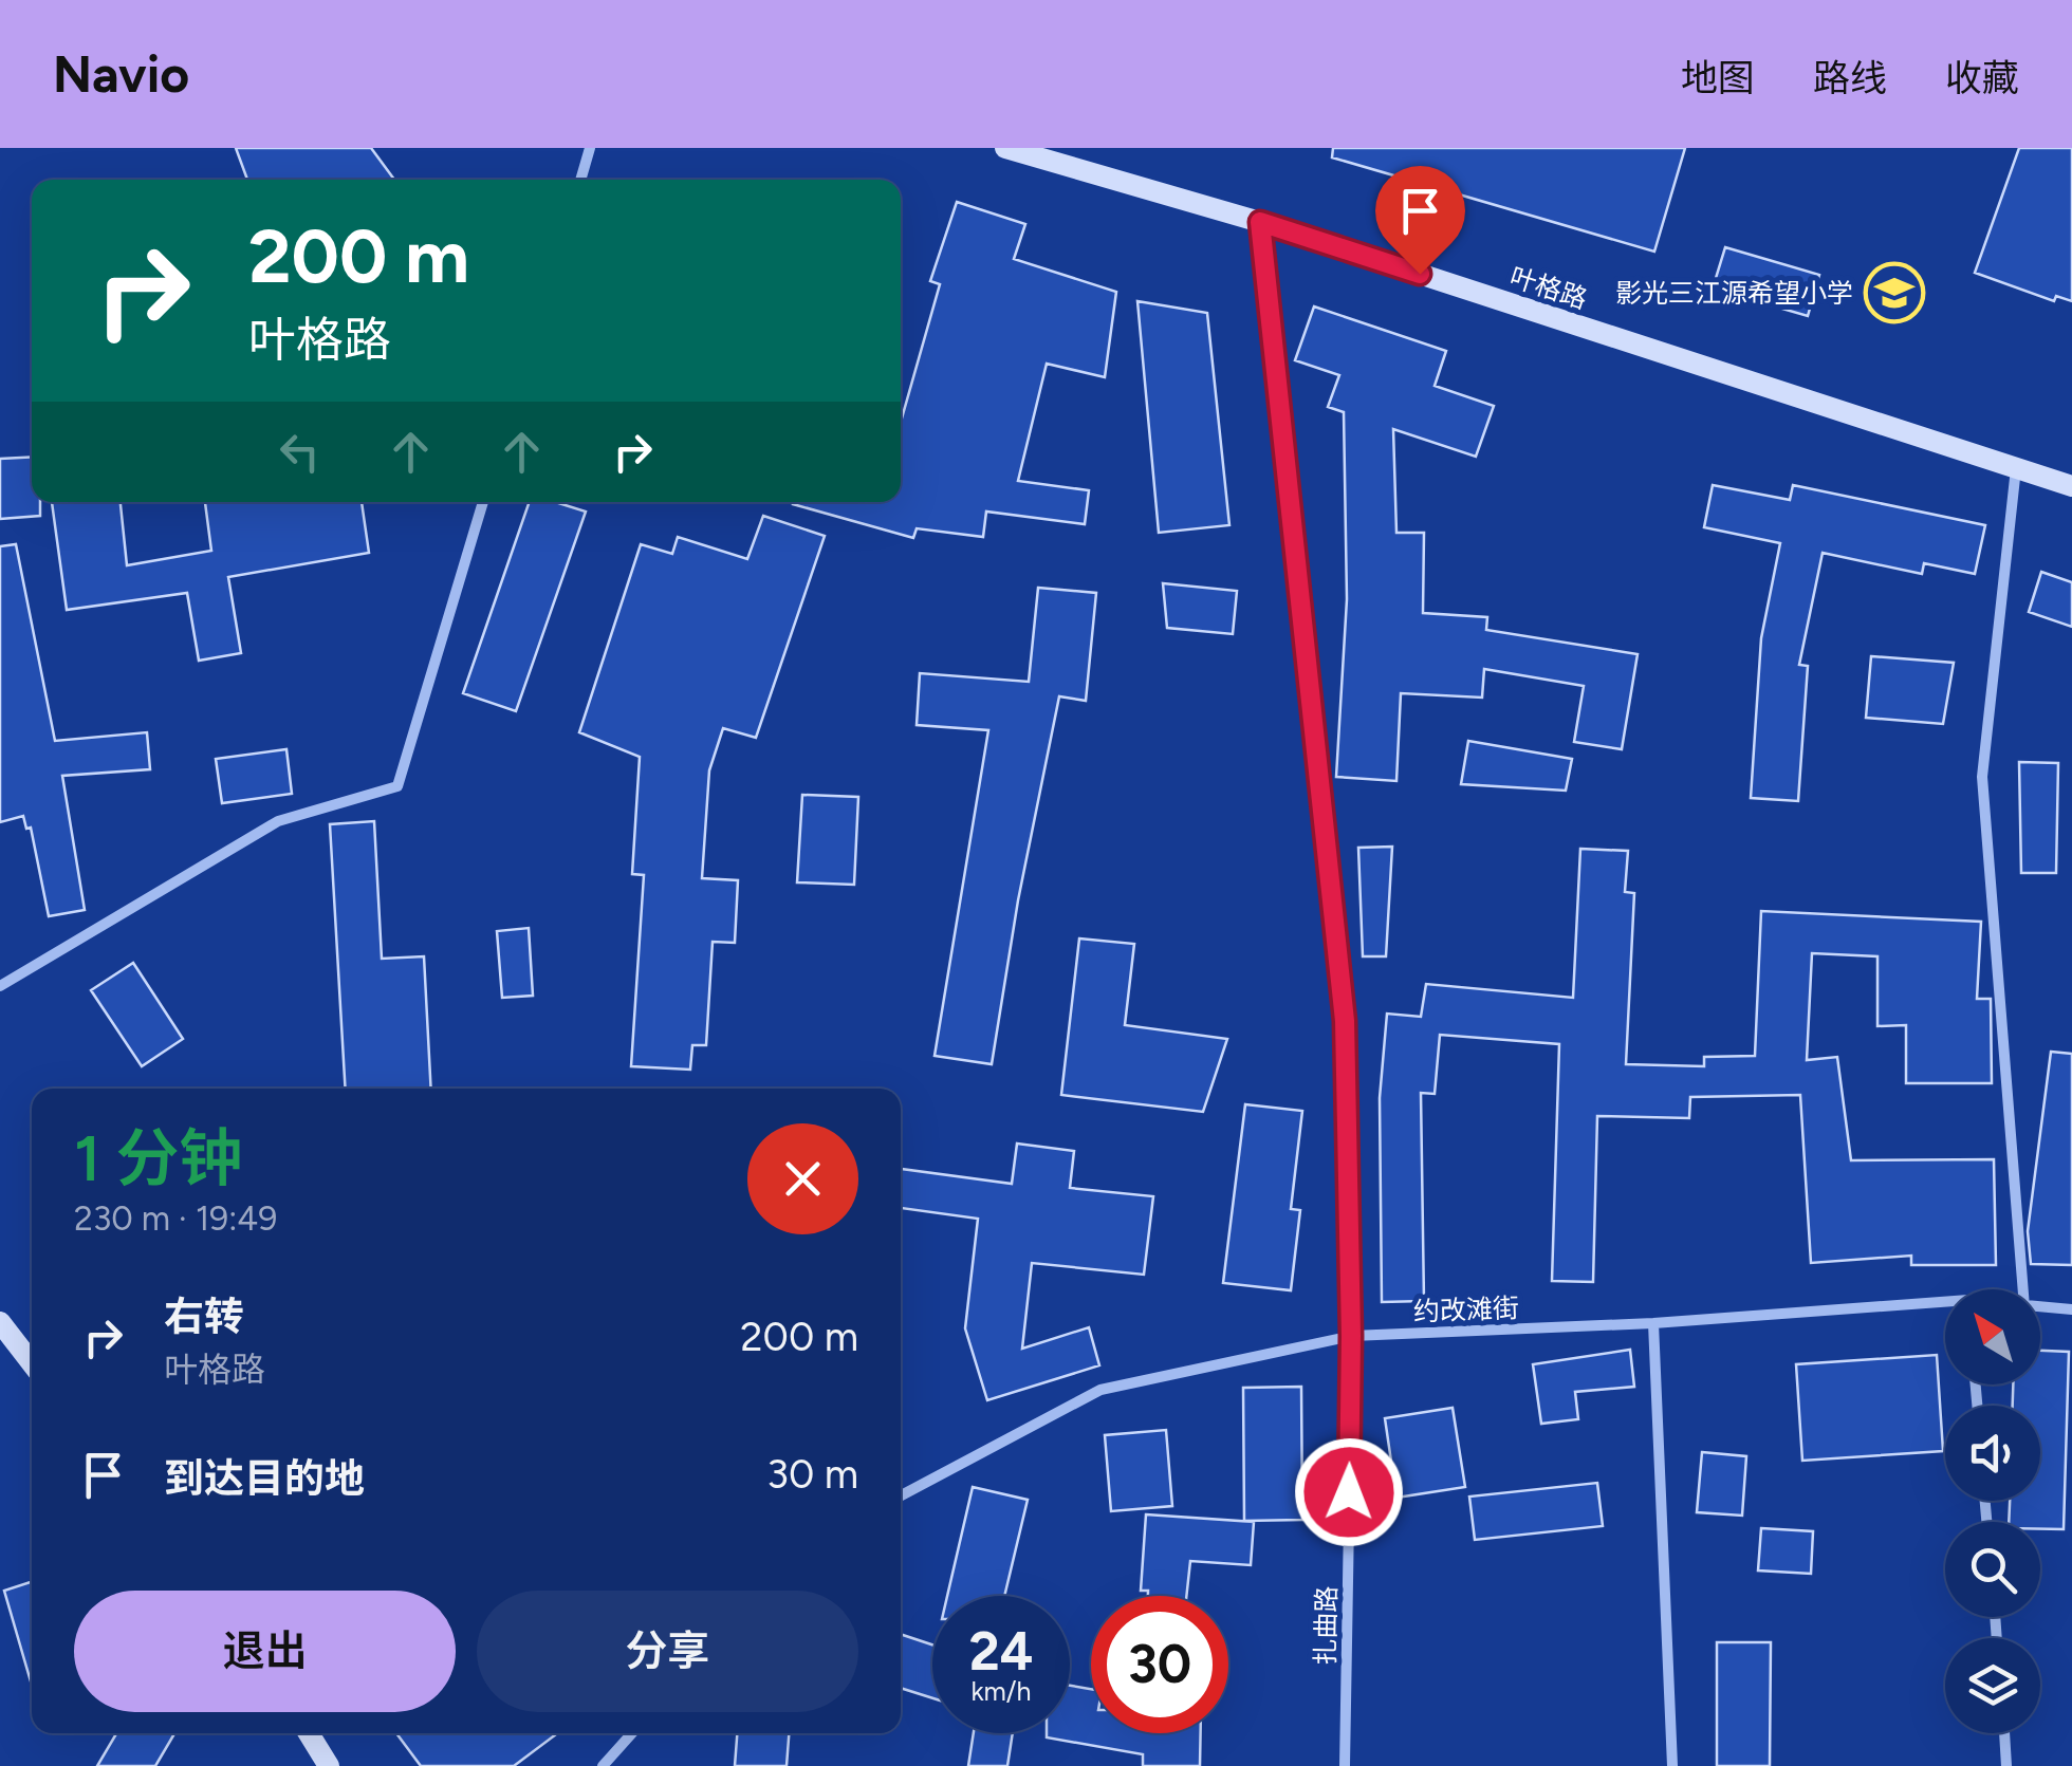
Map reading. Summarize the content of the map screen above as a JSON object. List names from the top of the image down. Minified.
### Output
{"streets":{"street":["叶格路","约改滩街","扎曲路"]},"crossings":[["叶格路","扎曲路"],["约改滩街","扎曲路"]],"places":{"school or university":["影光三江源希望小学"]},"north":"top left","page":{"header":"Navio","nav":["地图","路线","收藏"],"turn":["200 m","叶格路"],"heading":["1 分钟","230 m · 19:49"],"list":[{"name":"右转","note":"叶格路","value":"200 m"},{"name":"到达目的地","value":"30 m"}],"buttons":["退出","分享"],"speed":"24 km/h","limit":"30"}}
